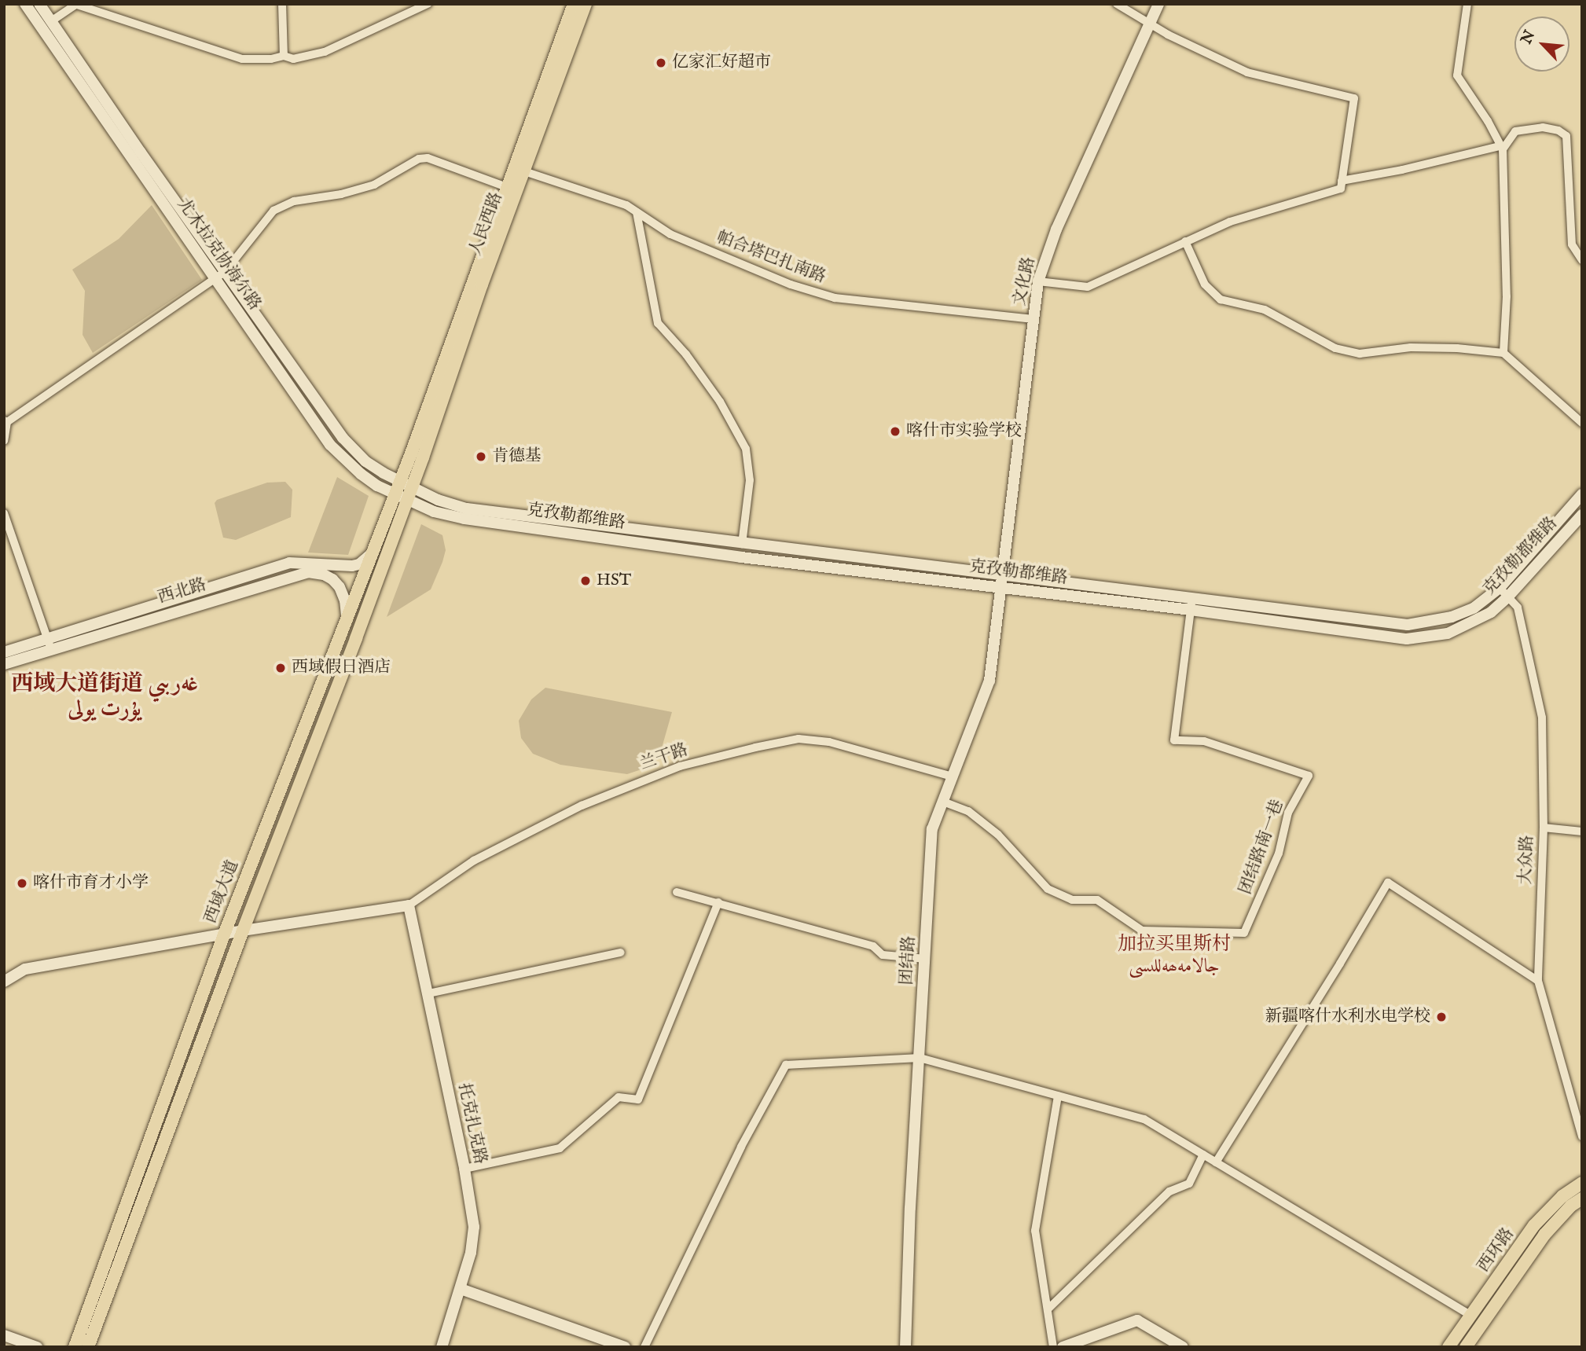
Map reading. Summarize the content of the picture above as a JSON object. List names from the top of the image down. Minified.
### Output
{"streets":{"main road":["人民西路","尤木拉克协海尔路","文化路","克孜勒都维路","西北路","西域大道","团结路","托克扎克路","西环路"],"street":["帕合塔巴扎南路","兰干路","团结路南一巷","大众路"]},"crossings":[["人民西路","帕合塔巴扎南路"],["人民西路","西域大道"],["尤木拉克协海尔路","克孜勒都维路"],["尤木拉克协海尔路","西域大道"],["帕合塔巴扎南路","文化路"],["文化路","克孜勒都维路"],["文化路","团结路"],["克孜勒都维路","团结路南一巷"],["克孜勒都维路","大众路"],["克孜勒都维路","西域大道"],["克孜勒都维路","团结路"],["西北路","西域大道"],["兰干路","团结路"],["兰干路","托克扎克路"],["团结路南一巷","团结路"]],"districts":["西域大道街道 غەربىي يۇرت يولى","加拉买里斯村 جالامەھەللىسى"],"places":["亿家汇好超市","喀什市实验学校","肯德基","HST","西域假日酒店","喀什市育才小学","新疆喀什水利水电学校"],"north":"top left"}
